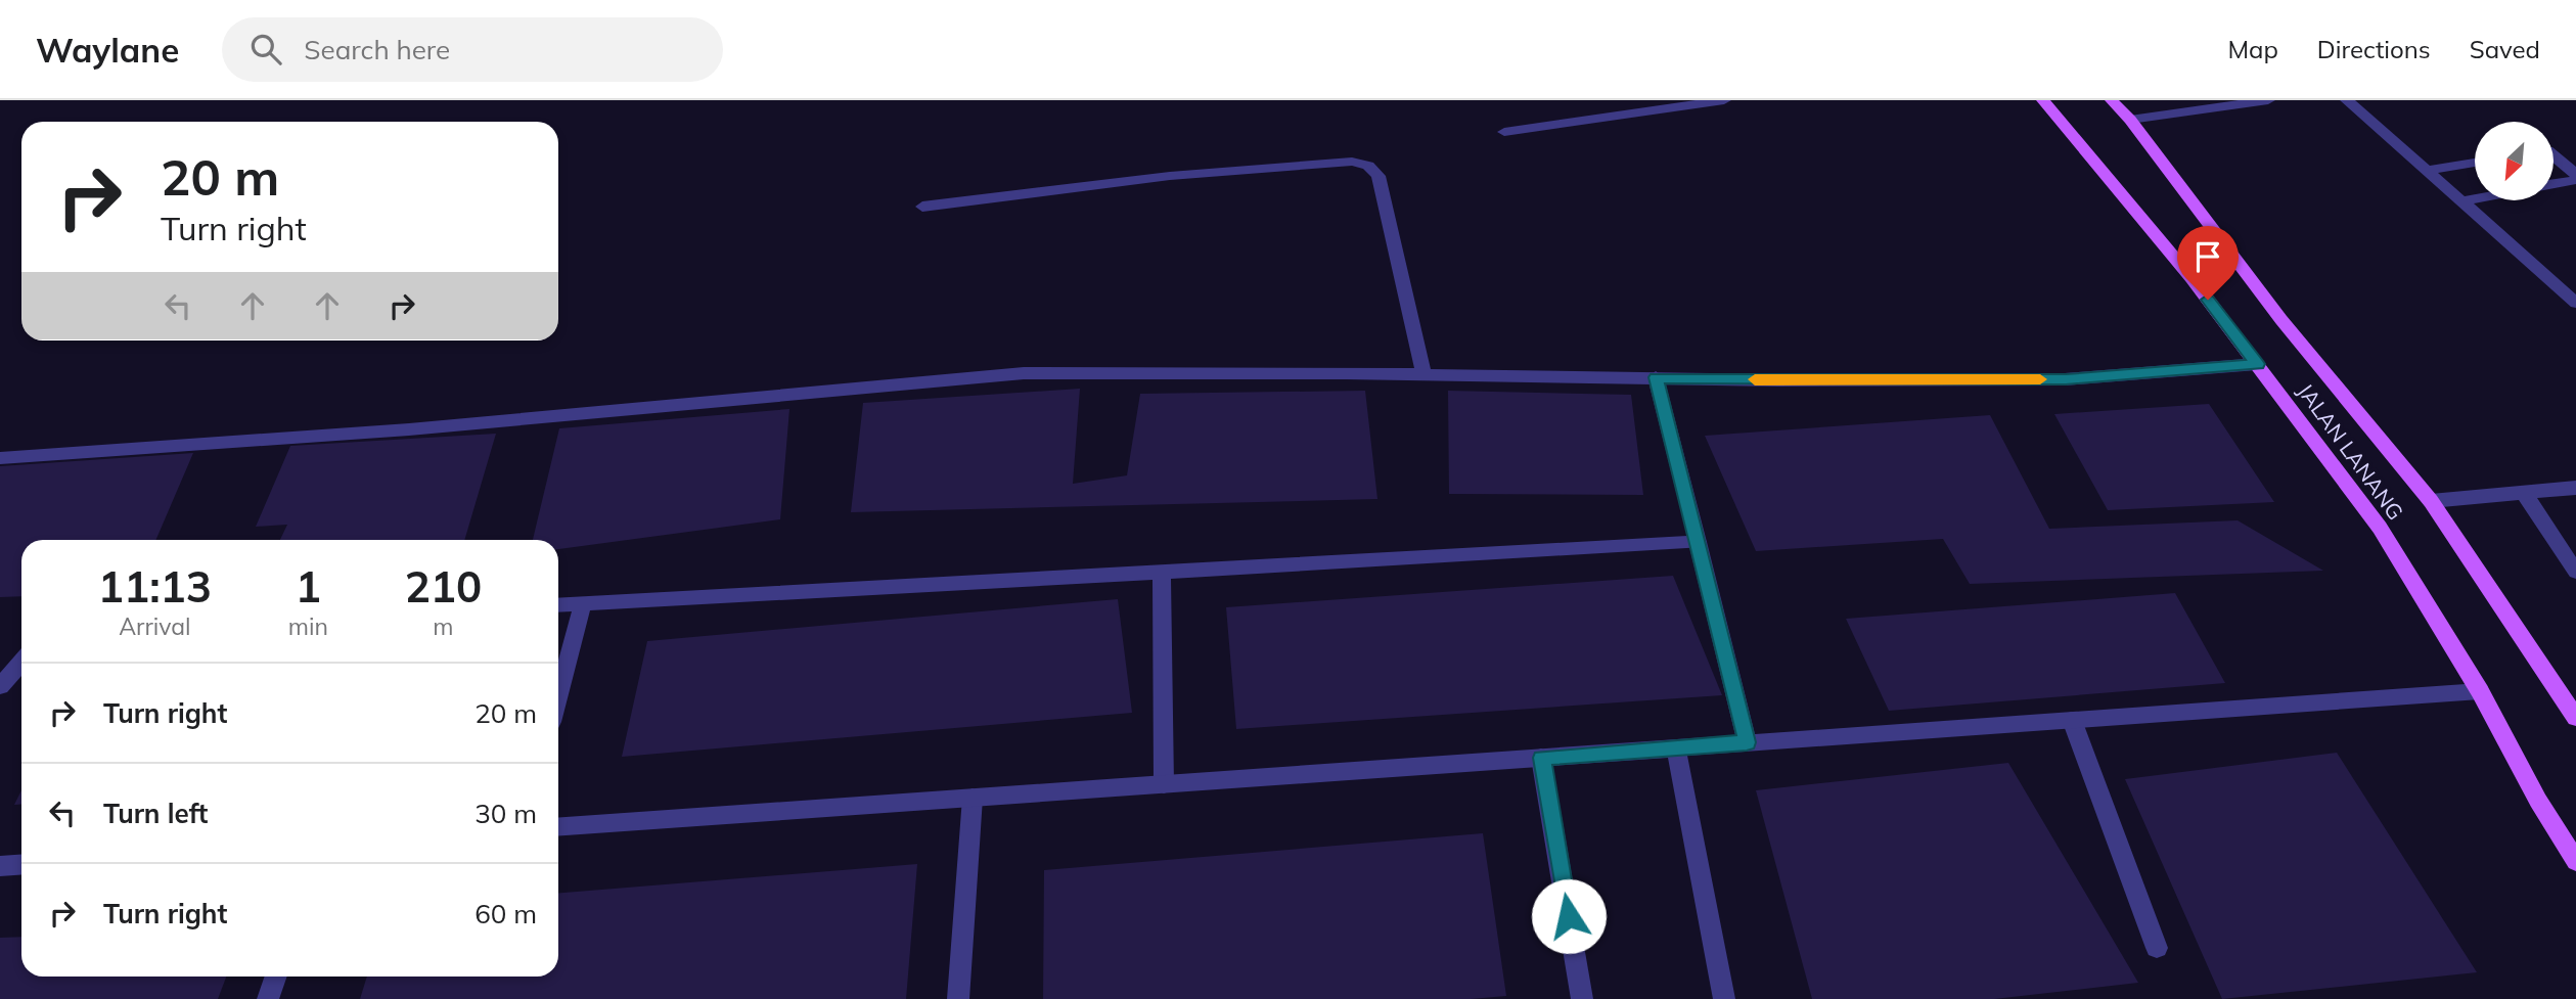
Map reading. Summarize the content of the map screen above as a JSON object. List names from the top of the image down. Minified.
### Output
{"streets":{"main road":["JALAN LANANG"]},"north":"bottom left","page":{"header":"Waylane","search":"Search here","nav":["Map","Directions","Saved"],"turn":["20 m","Turn right"],"eta":["11:13","Arrival","1","min","210","m"],"list":[{"name":"Turn right","value":"20 m"},{"name":"Turn left","value":"30 m"},{"name":"Turn right","value":"60 m"}]}}
